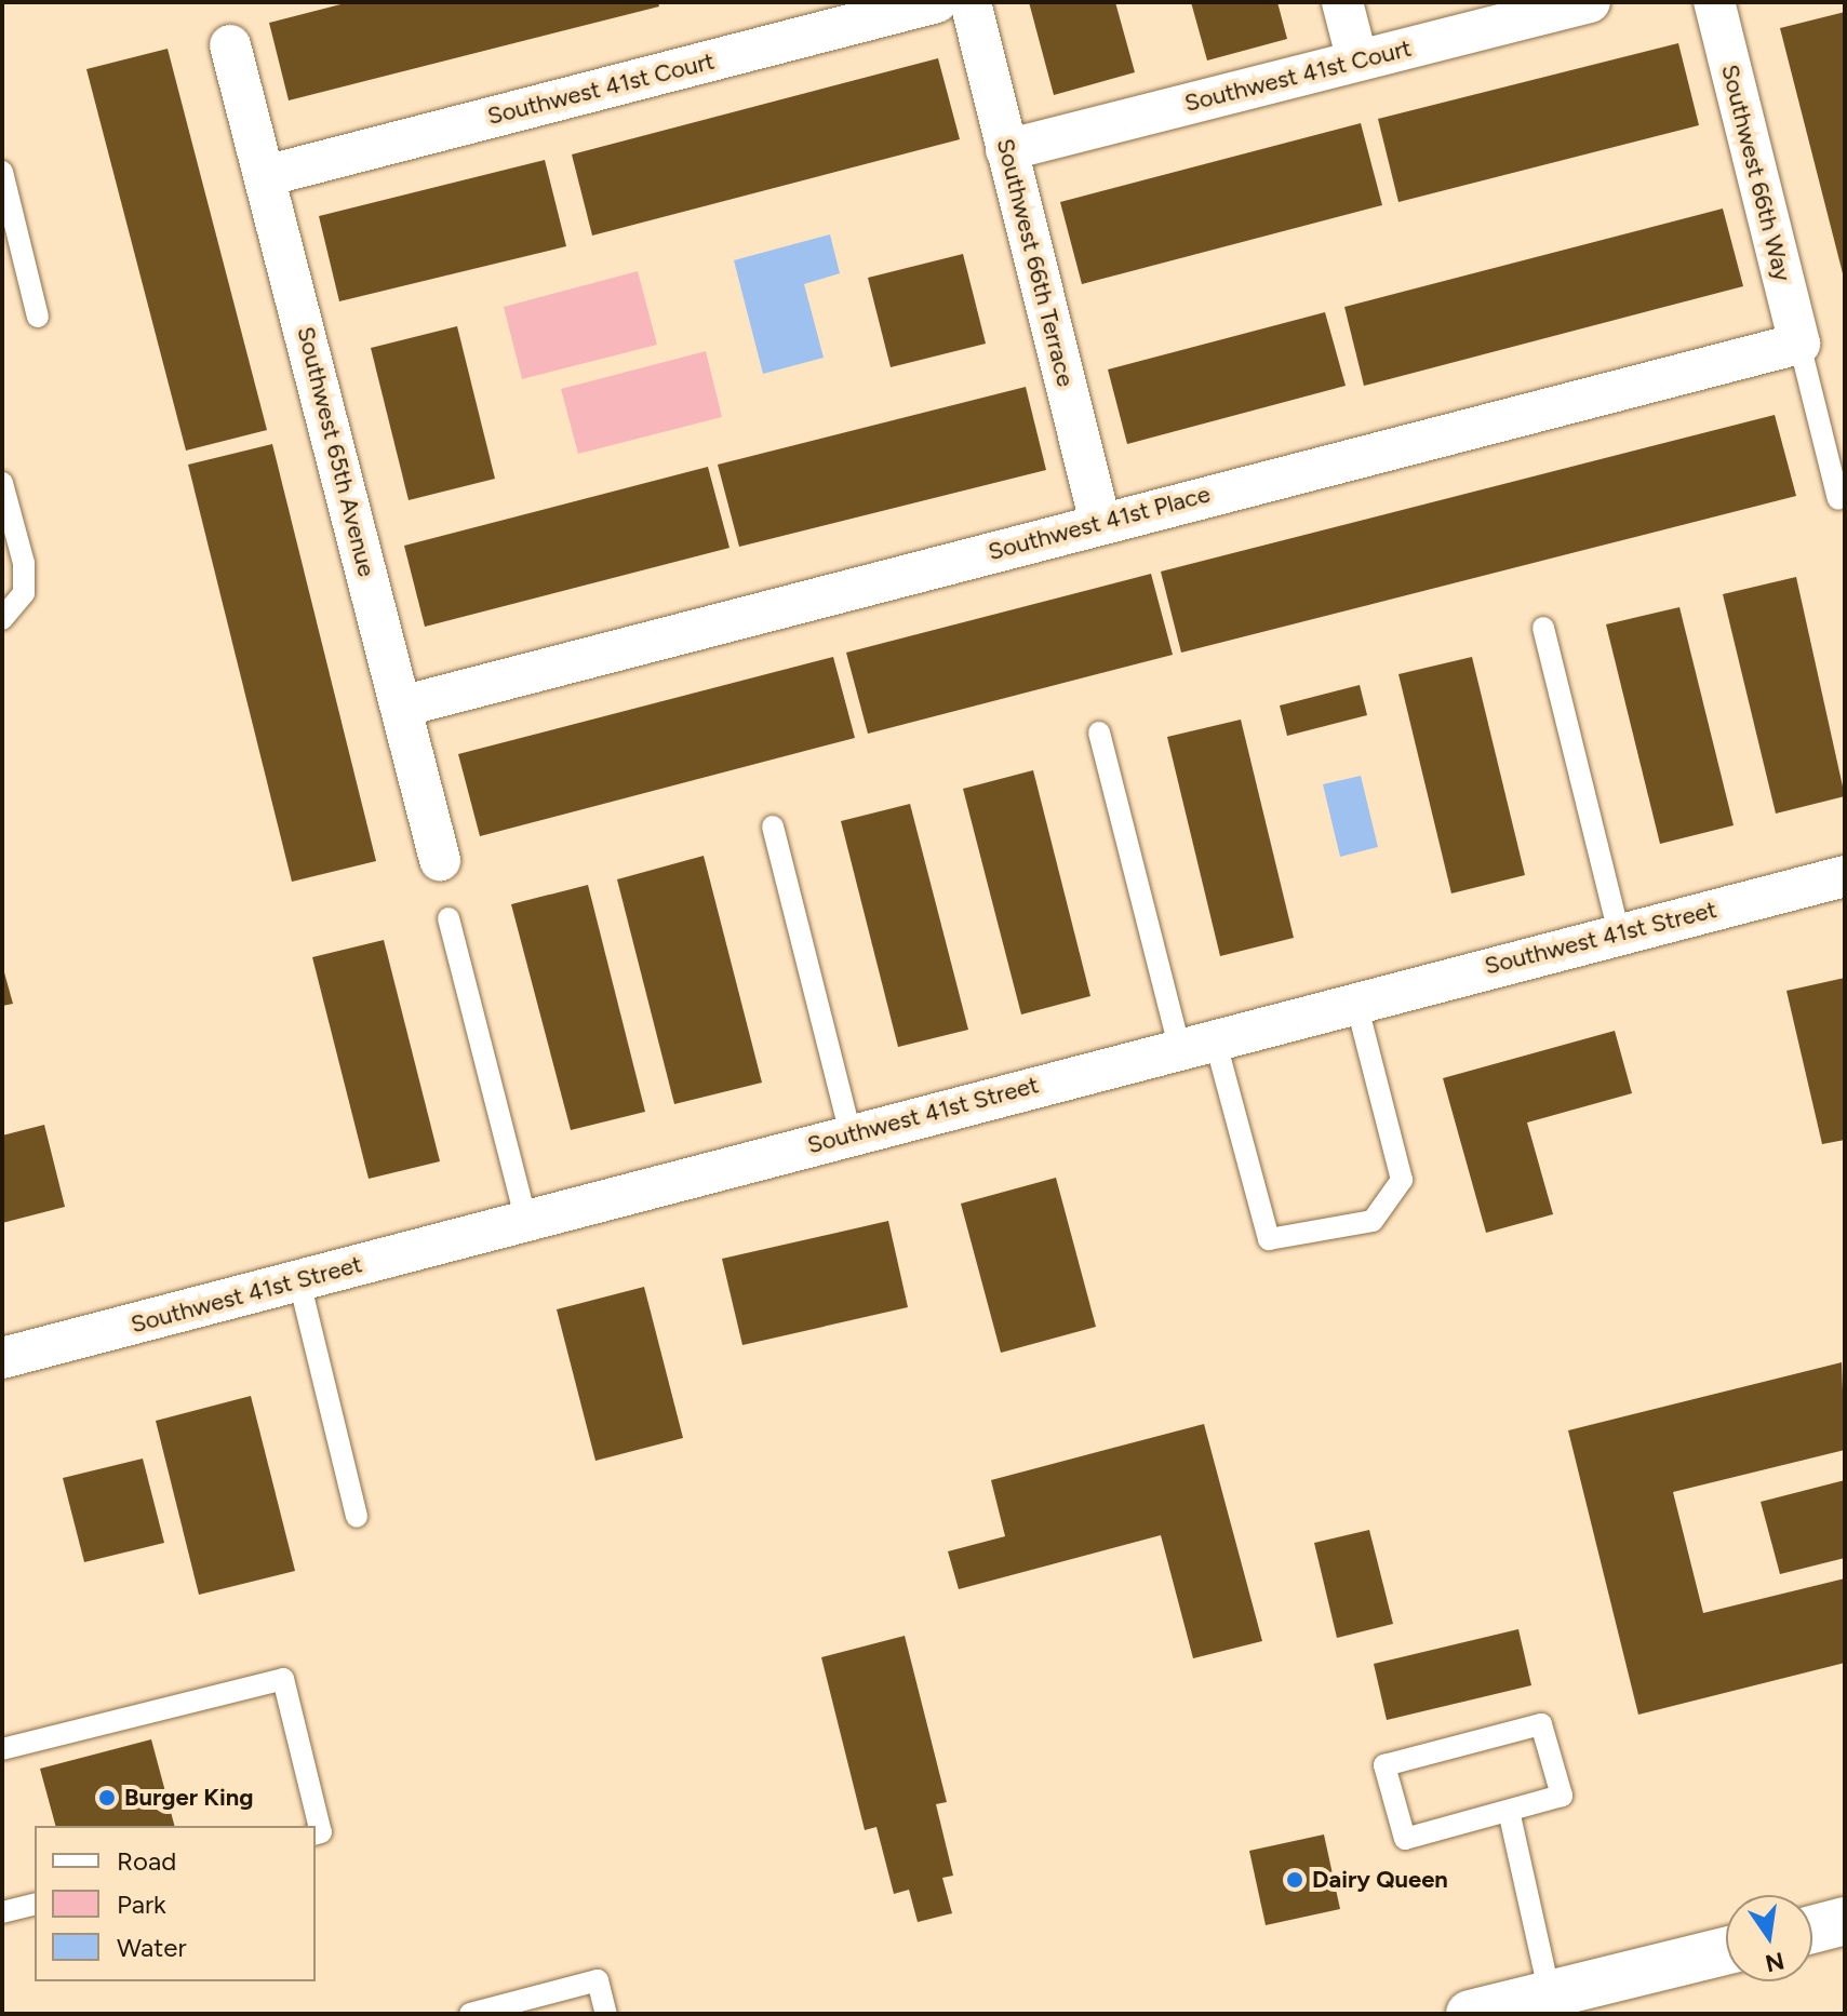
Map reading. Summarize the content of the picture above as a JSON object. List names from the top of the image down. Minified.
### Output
{"streets":{"street":["Southwest 41st Court","Southwest 66th Way","Southwest 66th Terrace","Southwest 65th Avenue","Southwest 41st Place","Southwest 41st Street"]},"crossings":[["Southwest 41st Court","Southwest 66th Terrace"],["Southwest 41st Court","Southwest 65th Avenue"],["Southwest 66th Way","Southwest 41st Place"],["Southwest 66th Terrace","Southwest 41st Place"],["Southwest 65th Avenue","Southwest 41st Place"]],"places":["Burger King","Dairy Queen"],"legend":["Road","Park","Water"],"north":"bottom"}
